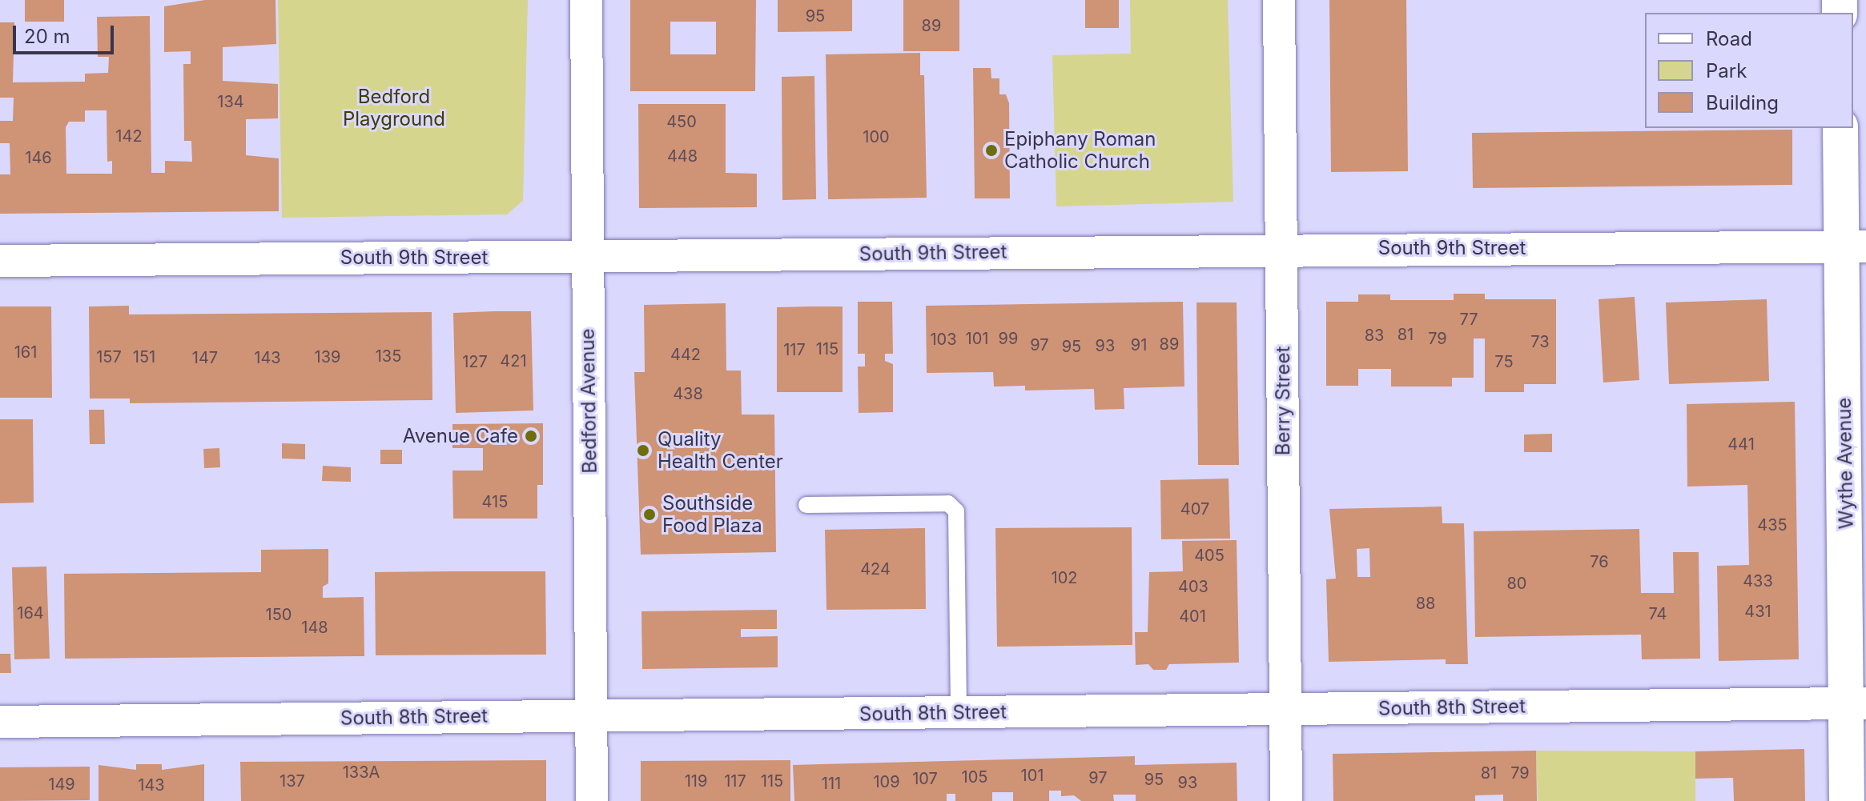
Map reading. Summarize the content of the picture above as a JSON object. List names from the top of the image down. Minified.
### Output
{"streets":{"main road":["Wythe Avenue"],"street":["South 9th Street","Bedford Avenue","Berry Street","South 8th Street"]},"crossings":[["South 9th Street","Bedford Avenue"],["South 9th Street","Berry Street"],["South 9th Street","Wythe Avenue"],["Bedford Avenue","South 8th Street"],["Berry Street","South 8th Street"],["Wythe Avenue","South 8th Street"]],"parks":["Bedford Playground"],"places":["Epiphany Roman Catholic Church","Avenue Cafe","Quality Health Center","Southside Food Plaza"],"house_numbers":["95","89","134","450","142","100","448","146","77","81","83","101","99","79","103","73","89","97","91","93","95","115","117","161","442","135","157","151","139","147","143","421","127","75","438","441","415","407","435","405","76","424","102","433","80","403","88","431","164","74","150","401","148","133A","81","79","101","105","97","107","95","137","119","117","115","109","93","111","149","143"],"legend":["Road","Park","Building"],"scale_bar":"20 m"}
